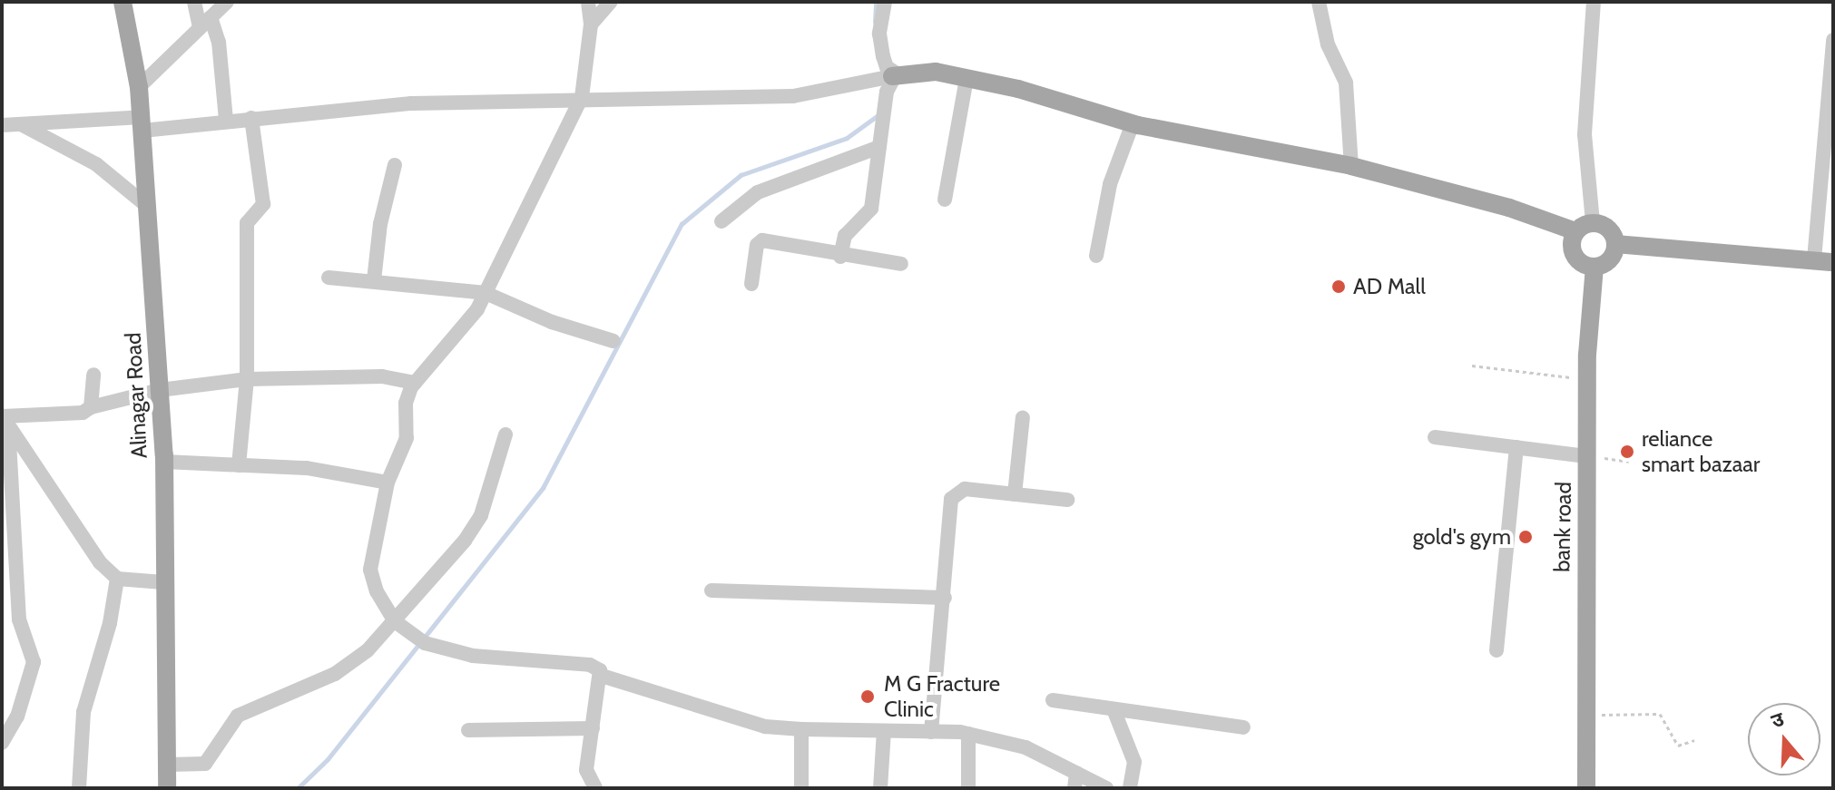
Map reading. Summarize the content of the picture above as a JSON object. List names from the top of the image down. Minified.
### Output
{"streets":{"main road":["Alinagar Road","bank road"]},"places":["AD Mall","reliance smart bazaar","gold's gym","M G Fracture Clinic"],"north":"top"}
